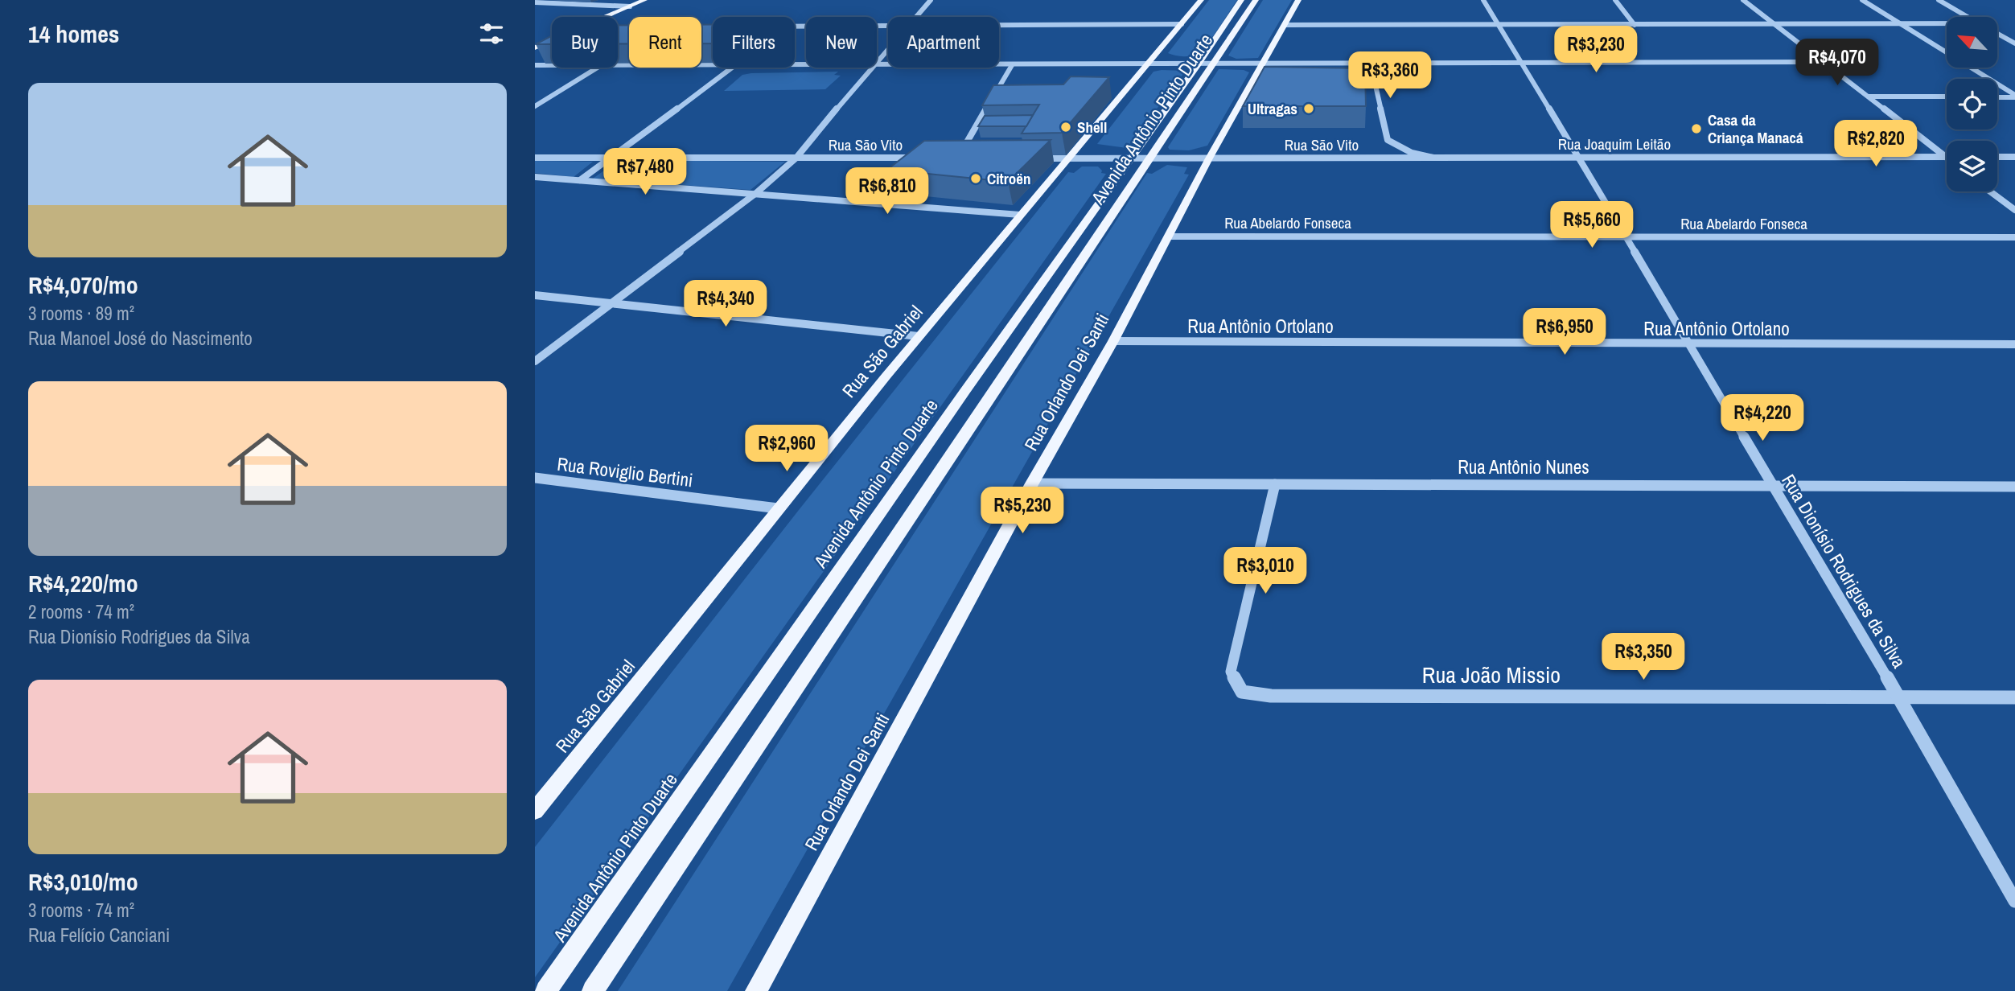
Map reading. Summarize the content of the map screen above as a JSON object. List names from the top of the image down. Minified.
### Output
{"streets":{"main road":["Avenida Antônio Pinto Duarte","Rua São Gabriel","Rua Orlando Dei Santi"],"street":["Rua Joaquim Leitão","Rua São Vito","Rua Abelardo Fonseca","Rua Antônio Ortolano","Rua Antônio Nunes","Rua Roviglio Bertini","Rua Dionísio Rodrigues da Silva","Rua João Missio"]},"crossings":[["Avenida Antônio Pinto Duarte","Rua São Vito"],["Rua Joaquim Leitão","Rua São Vito"],["Rua Joaquim Leitão","Rua Dionísio Rodrigues da Silva"],["Rua São Vito","Rua São Gabriel"],["Rua São Vito","Rua Orlando Dei Santi"],["Rua Abelardo Fonseca","Rua Orlando Dei Santi"],["Rua Abelardo Fonseca","Rua Dionísio Rodrigues da Silva"],["Rua Antônio Ortolano","Rua Orlando Dei Santi"],["Rua Antônio Ortolano","Rua Dionísio Rodrigues da Silva"],["Rua São Gabriel","Rua Roviglio Bertini"],["Rua Orlando Dei Santi","Rua Antônio Nunes"],["Rua Antônio Nunes","Rua Dionísio Rodrigues da Silva"],["Rua Antônio Nunes","Rua João Missio"],["Rua Dionísio Rodrigues da Silva","Rua João Missio"]],"places":["Ultragas","Shell","Casa da Criança Manacá","Citroën"],"north":"top left","page":{"heading":"14 homes","chip":["Buy","Rent","Filters","New","Apartment"],"price":["R$3,230","R$4,070","R$3,360","R$2,820","R$7,480","R$6,810","R$5,660","R$4,340","R$6,950","R$4,220","R$2,960","R$5,230","R$3,010","R$3,350"],"list":[{"name":"R$4,070/mo","note":"3 rooms · 89 m² · Rua Manoel José do Nascimento"},{"name":"R$4,220/mo","note":"2 rooms · 74 m² · Rua Dionísio Rodrigues da Silva"},{"name":"R$3,010/mo","note":"3 rooms · 74 m² · Rua Felício Canciani"}]}}
